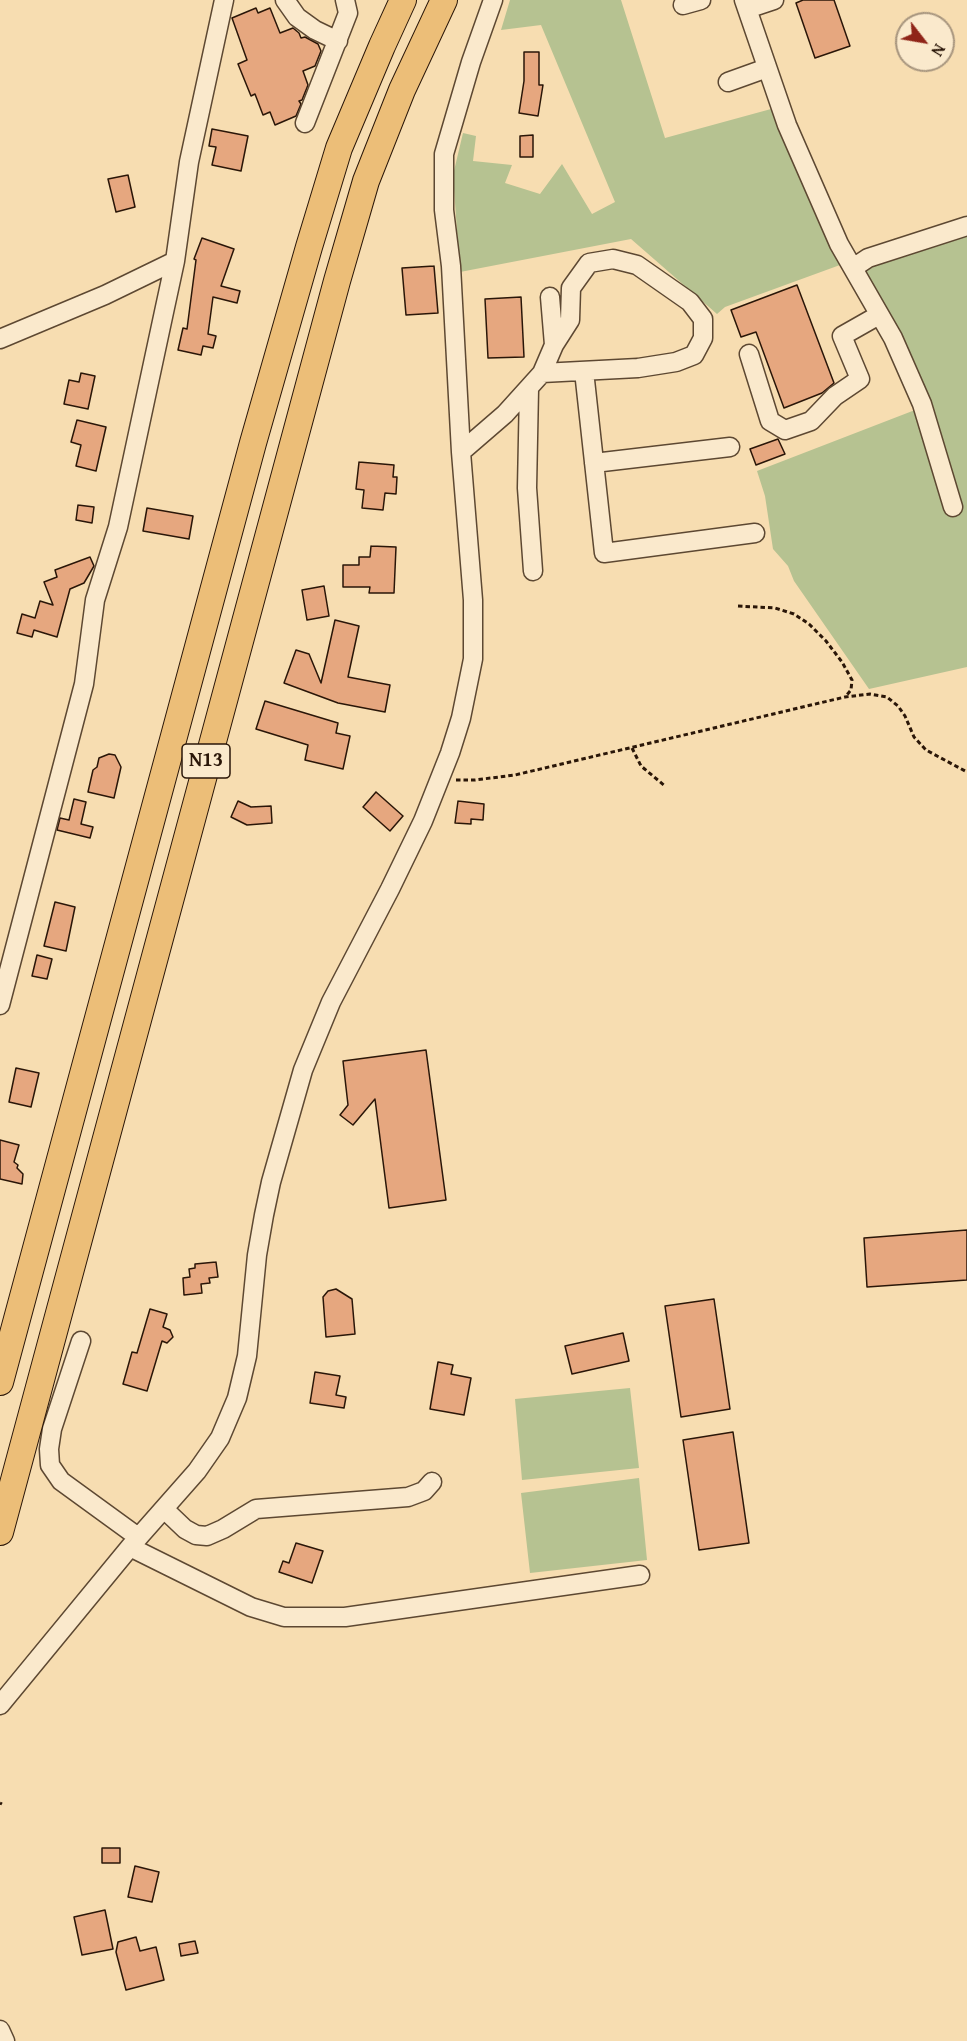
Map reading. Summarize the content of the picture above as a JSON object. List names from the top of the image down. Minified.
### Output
{"streets":{"highway":["N13"]},"north":"bottom right"}
